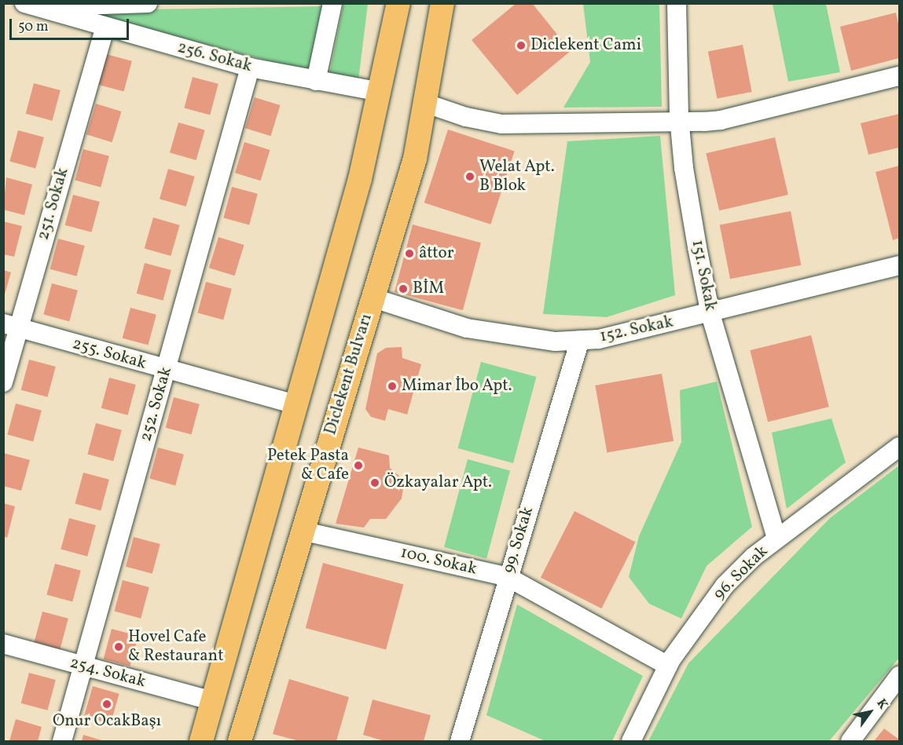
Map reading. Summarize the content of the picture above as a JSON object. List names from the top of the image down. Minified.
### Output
{"streets":{"main road":["Diclekent Bulvarı"],"street":["256. Sokak","251. Sokak","151. Sokak","152. Sokak","255. Sokak","252. Sokak","99. Sokak","100. Sokak","96. Sokak","254. Sokak"]},"crossings":[["256. Sokak","251. Sokak"],["256. Sokak","252. Sokak"],["251. Sokak","255. Sokak"],["151. Sokak","152. Sokak"],["151. Sokak","96. Sokak"],["152. Sokak","Diclekent Bulvarı"],["152. Sokak","99. Sokak"],["255. Sokak","252. Sokak"],["Diclekent Bulvarı","100. Sokak"],["252. Sokak","254. Sokak"],["99. Sokak","100. Sokak"],["100. Sokak","96. Sokak"]],"places":["Diclekent Cami","Welat Apt. B Blok","âttor","BİM","Mimar İbo Apt.","Petek Pasta & Cafe","Özkayalar Apt.","Hovel Cafe & Restaurant","Onur OcakBaşı"],"scale_bar":"50 m","north":"top right"}
